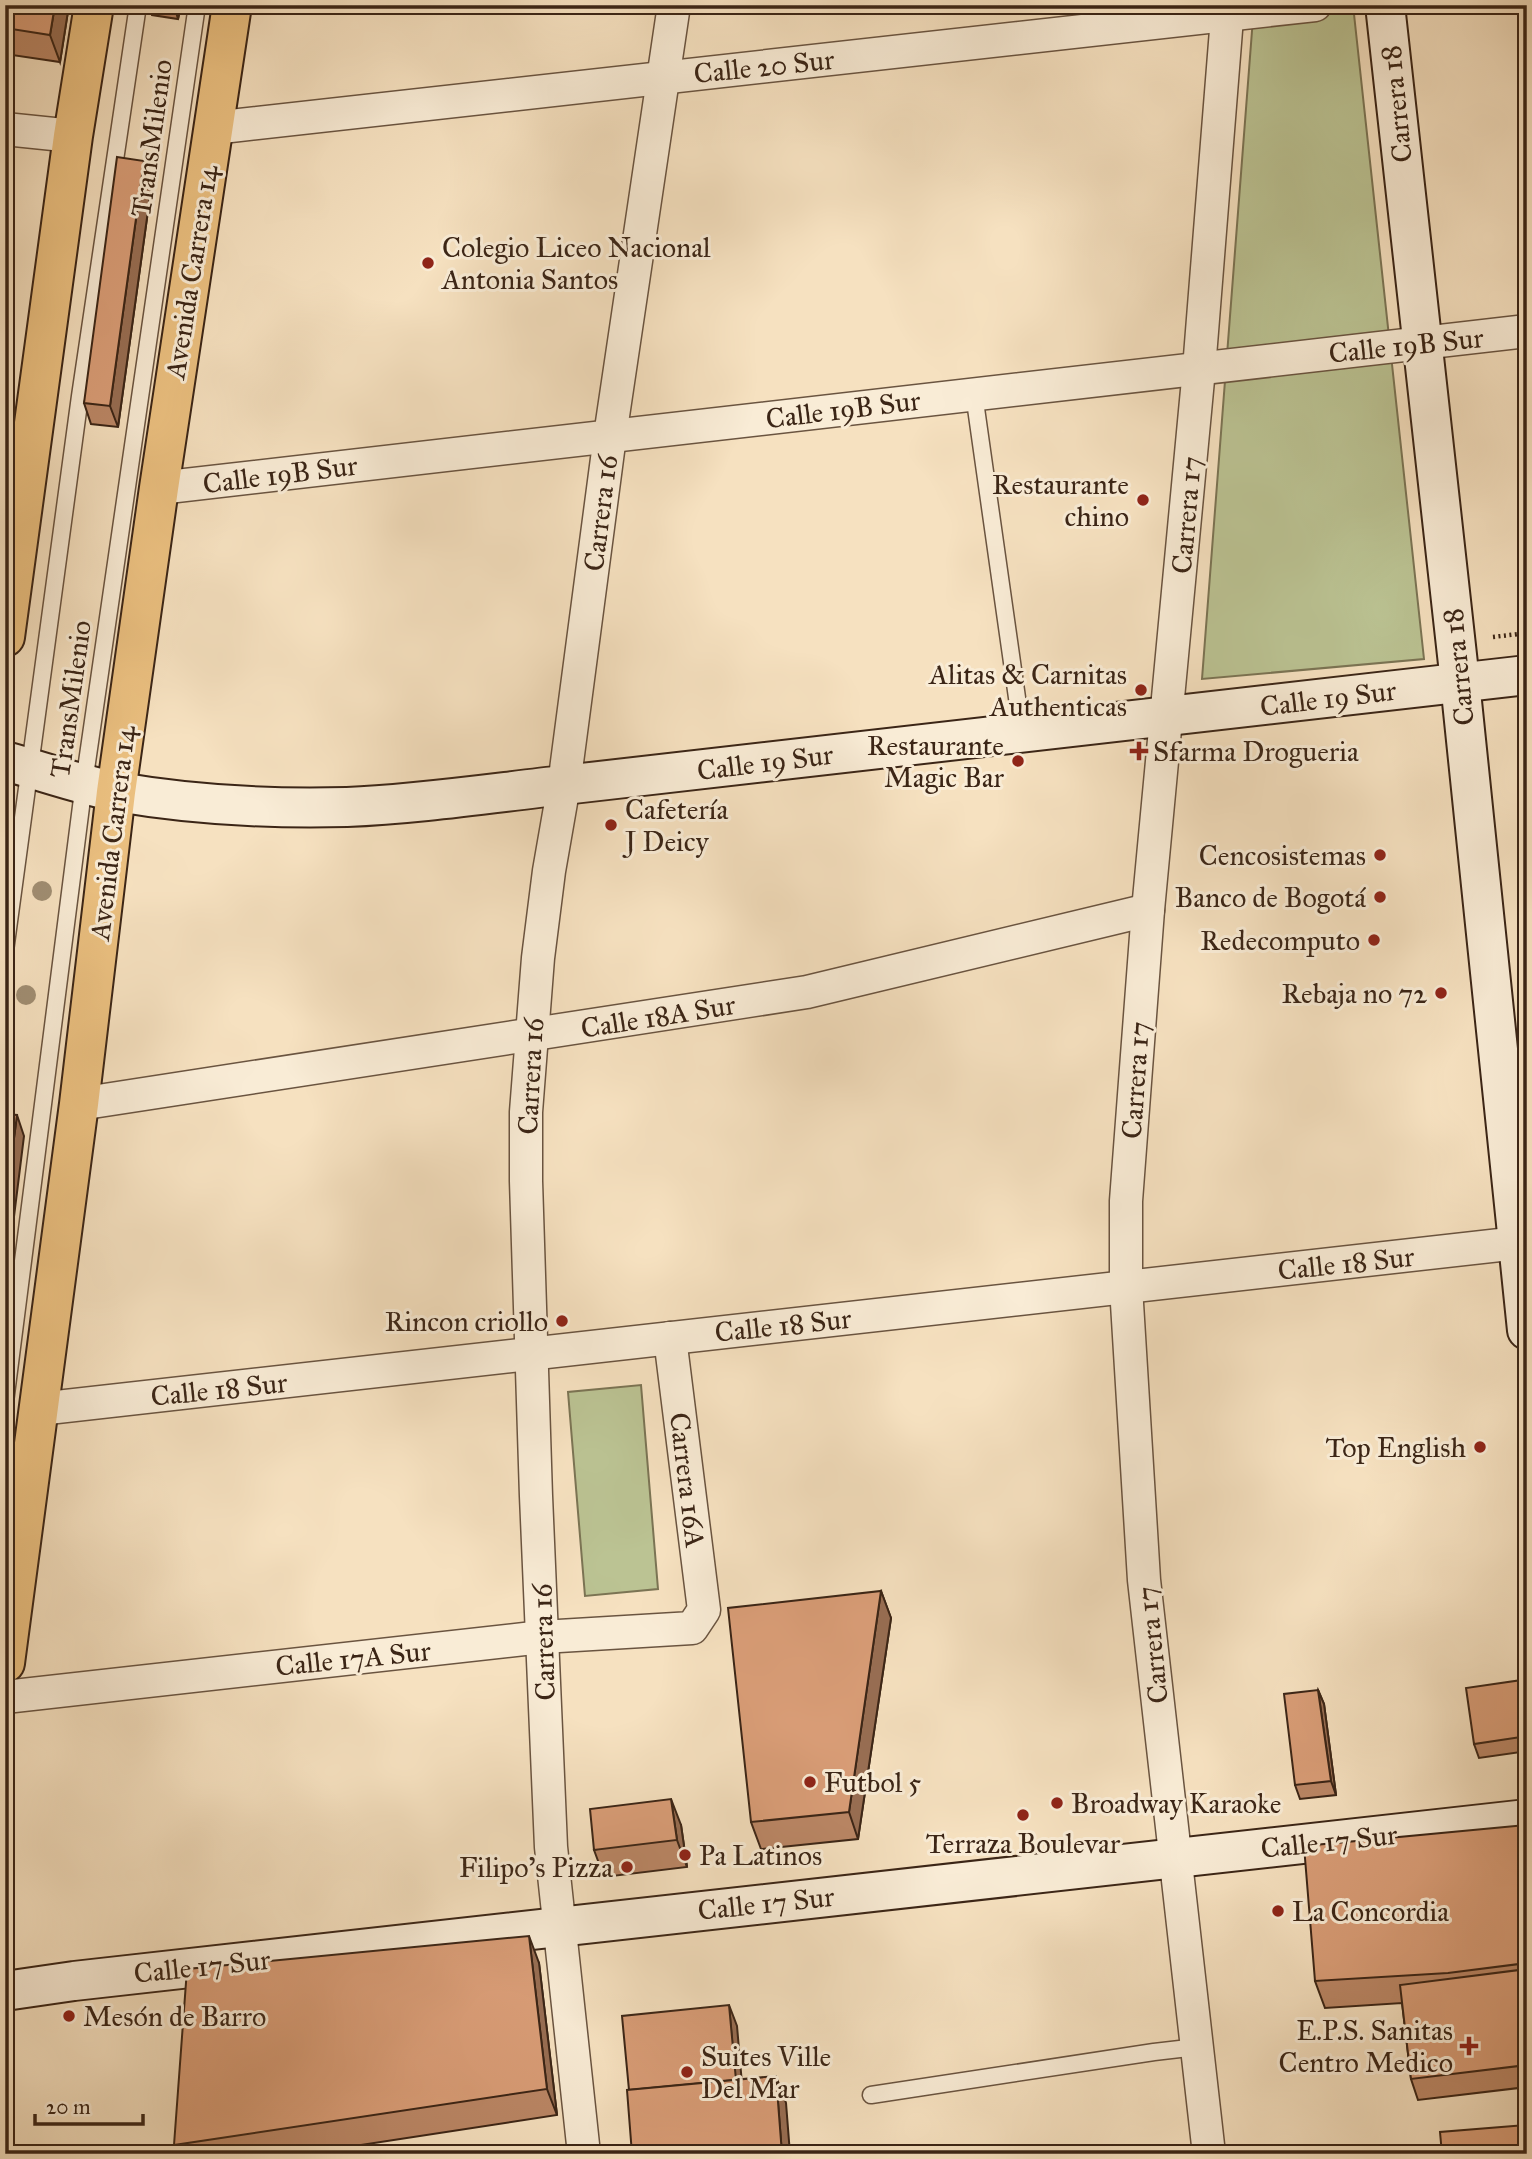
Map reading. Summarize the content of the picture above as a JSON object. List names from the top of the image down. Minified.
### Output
{"streets":{"main road":["Carrera 18","Avenida Carrera 14","Calle 19 Sur","Calle 17 Sur"],"street":["Calle 20 Sur","Calle 19B Sur","Carrera 16","Carrera 17","Calle 18A Sur","Calle 18 Sur","Carrera 16A","Calle 17A Sur"],"lane":["TransMilenio"]},"crossings":[["Calle 20 Sur","Avenida Carrera 14"],["Calle 20 Sur","Carrera 16"],["Calle 20 Sur","Carrera 17"],["Carrera 18","Calle 19B Sur"],["Carrera 18","Calle 19 Sur"],["Carrera 18","Calle 18 Sur"],["TransMilenio","Avenida Carrera 14"],["TransMilenio","Calle 19 Sur"],["TransMilenio","Calle 18 Sur"],["Avenida Carrera 14","Calle 19B Sur"],["Avenida Carrera 14","Calle 19 Sur"],["Avenida Carrera 14","Calle 18A Sur"],["Avenida Carrera 14","Calle 18 Sur"],["Calle 19B Sur","Carrera 16"],["Calle 19B Sur","Carrera 17"],["Carrera 16","Calle 19 Sur"],["Carrera 16","Calle 18A Sur"],["Carrera 16","Calle 18 Sur"],["Carrera 16","Calle 17A Sur"],["Carrera 16","Calle 17 Sur"],["Carrera 17","Calle 19 Sur"],["Carrera 17","Calle 18A Sur"],["Carrera 17","Calle 18 Sur"],["Carrera 17","Calle 17 Sur"],["Calle 18 Sur","Carrera 16A"],["Carrera 16A","Calle 17A Sur"]],"places":{"other":["Colegio Liceo Nacional Antonia Santos","Restaurante chino","Alitas & Carnitas Authenticas","Restaurante Magic Bar","Cafetería J Deicy","Cencosistemas","Banco de Bogotá","Redecomputo","Rebaja no 72","Rincon criollo","Top English","Futbol 5","Broadway Karaoke","Terraza Boulevar","Pa Latinos","Filipo's Pizza","La Concordia","Mesón de Barro","Suites Ville Del Mar"],"health":["Sfarma Drogueria","E.P.S. Sanitas Centro Medico"]},"scale_bar":"20 m"}
